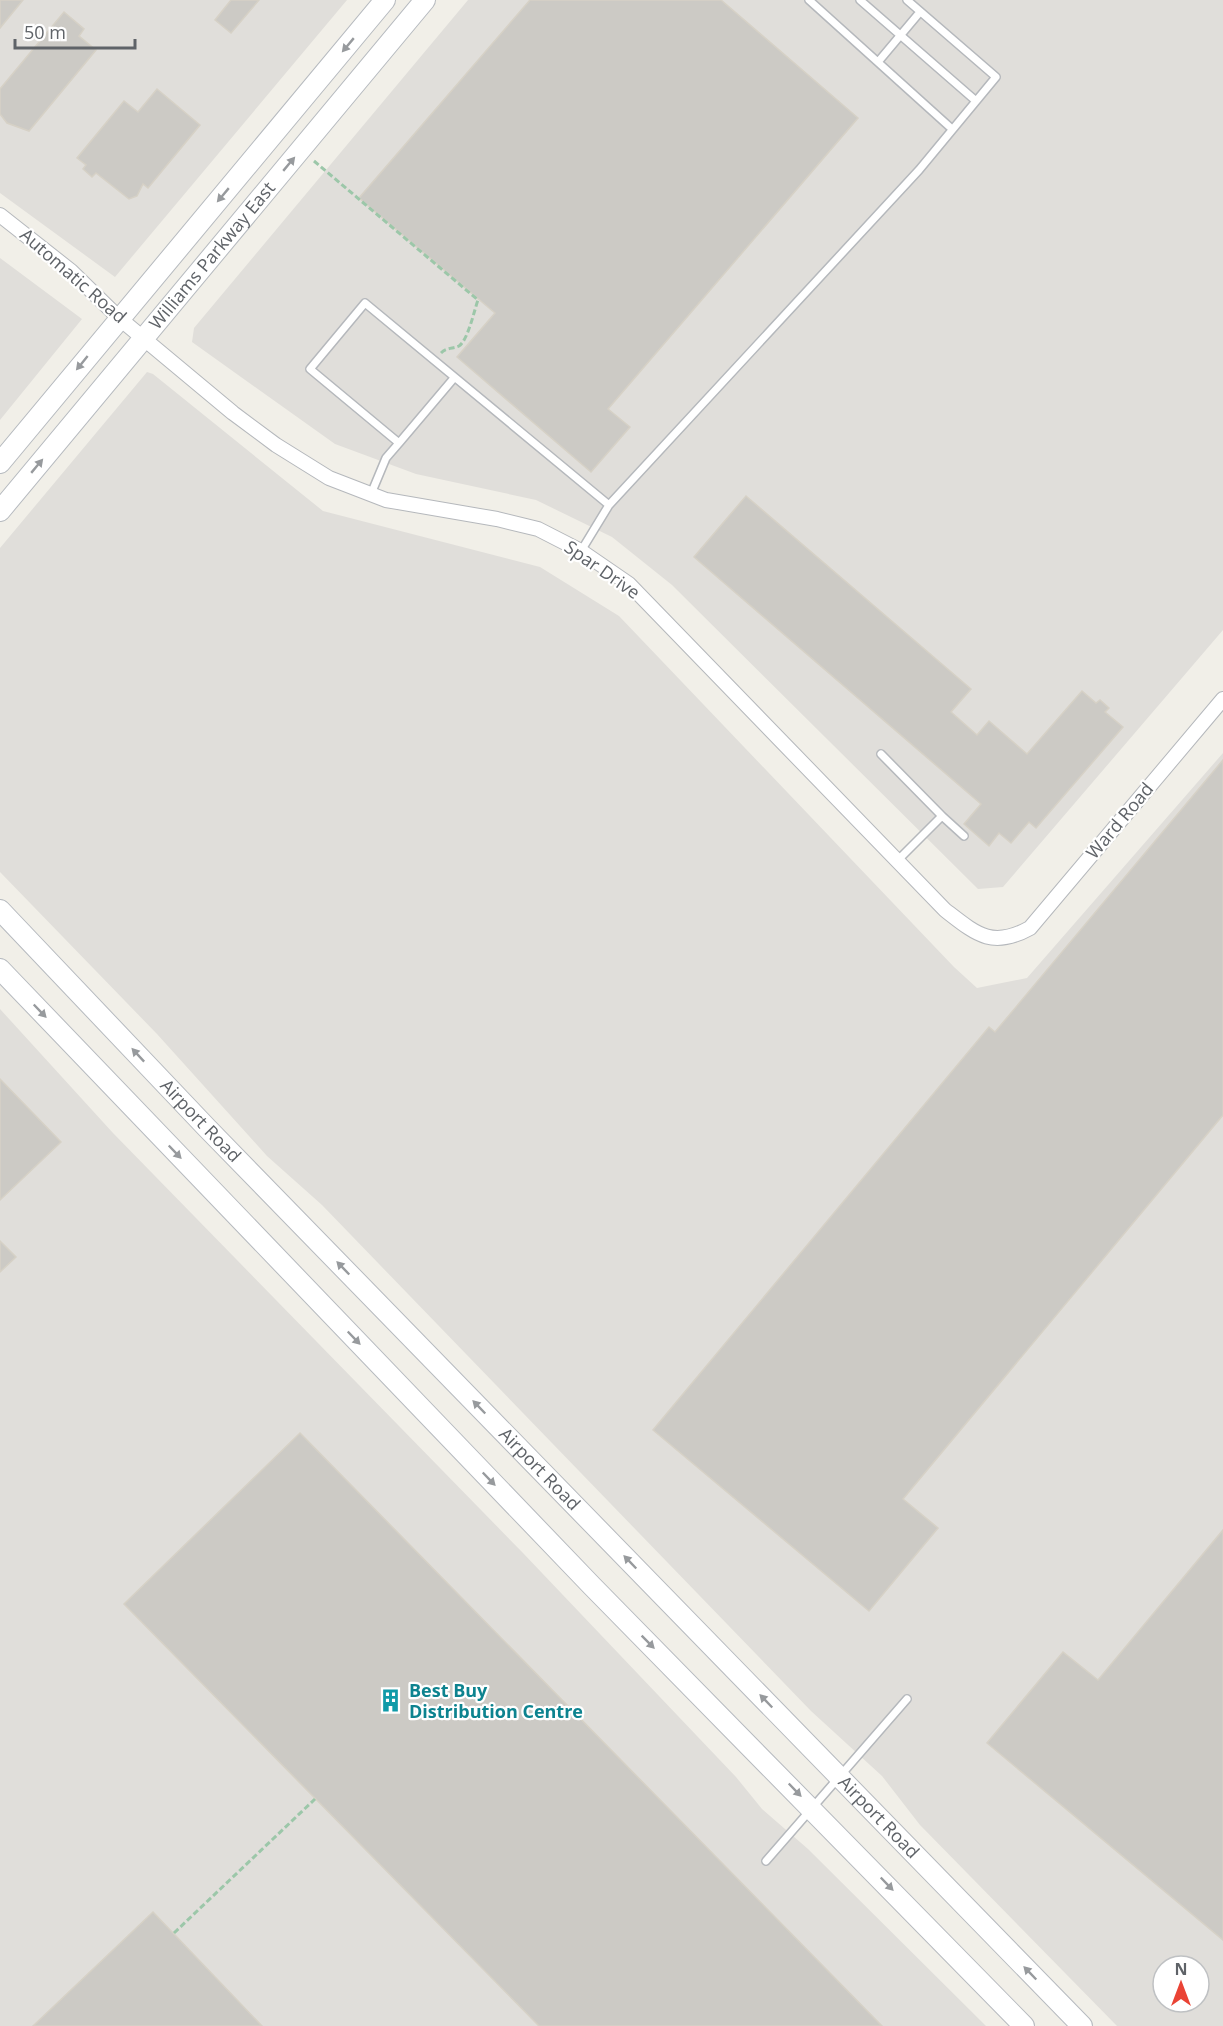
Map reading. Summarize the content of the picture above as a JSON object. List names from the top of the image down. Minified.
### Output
{"streets":{"main road":["Williams Parkway East","Airport Road"],"street":["Automatic Road","Spar Drive","Ward Road"]},"crossings":[["Williams Parkway East","Automatic Road"],["Williams Parkway East","Spar Drive"],["Automatic Road","Spar Drive"],["Spar Drive","Ward Road"]],"places":{"building":["Best Buy Distribution Centre"]},"scale_bar":"50 m","north":"top"}
